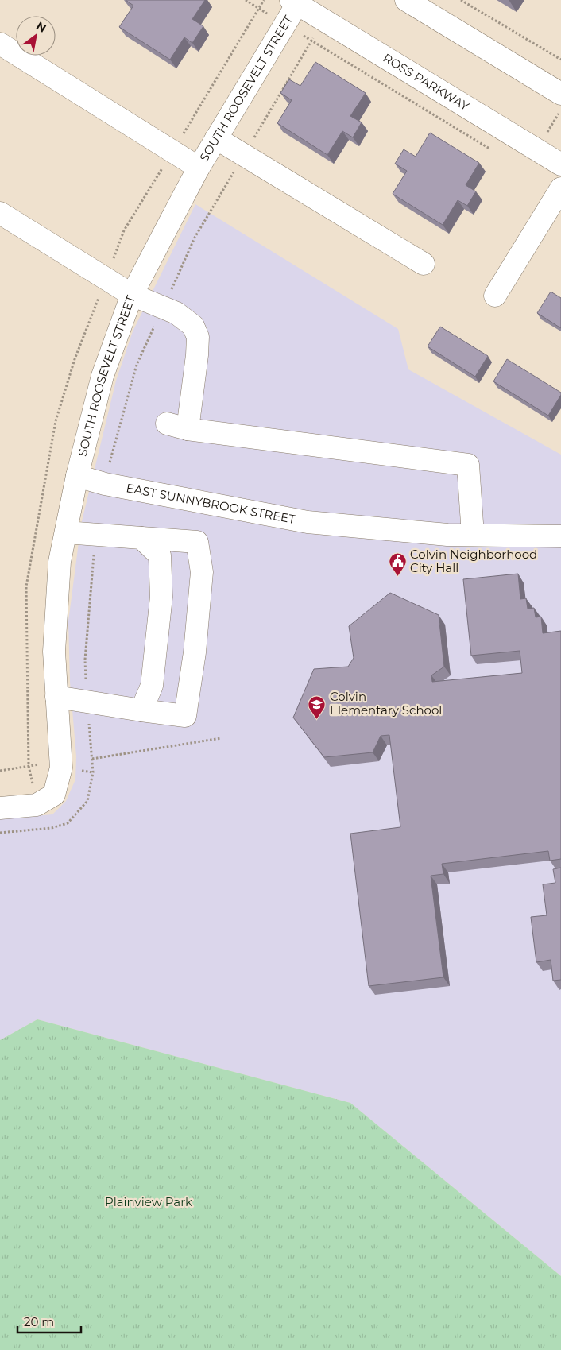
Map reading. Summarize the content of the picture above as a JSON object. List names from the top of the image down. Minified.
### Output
{"streets":{"street":["ROSS PARKWAY","SOUTH ROOSEVELT STREET","EAST SUNNYBROOK STREET"]},"crossings":[["ROSS PARKWAY","SOUTH ROOSEVELT STREET"],["SOUTH ROOSEVELT STREET","EAST SUNNYBROOK STREET"]],"parks":["Plainview Park"],"places":{"public building":["Colvin Neighborhood City Hall"],"school or university":["Colvin Elementary School"]},"scale_bar":"20 m","north":"top right"}
